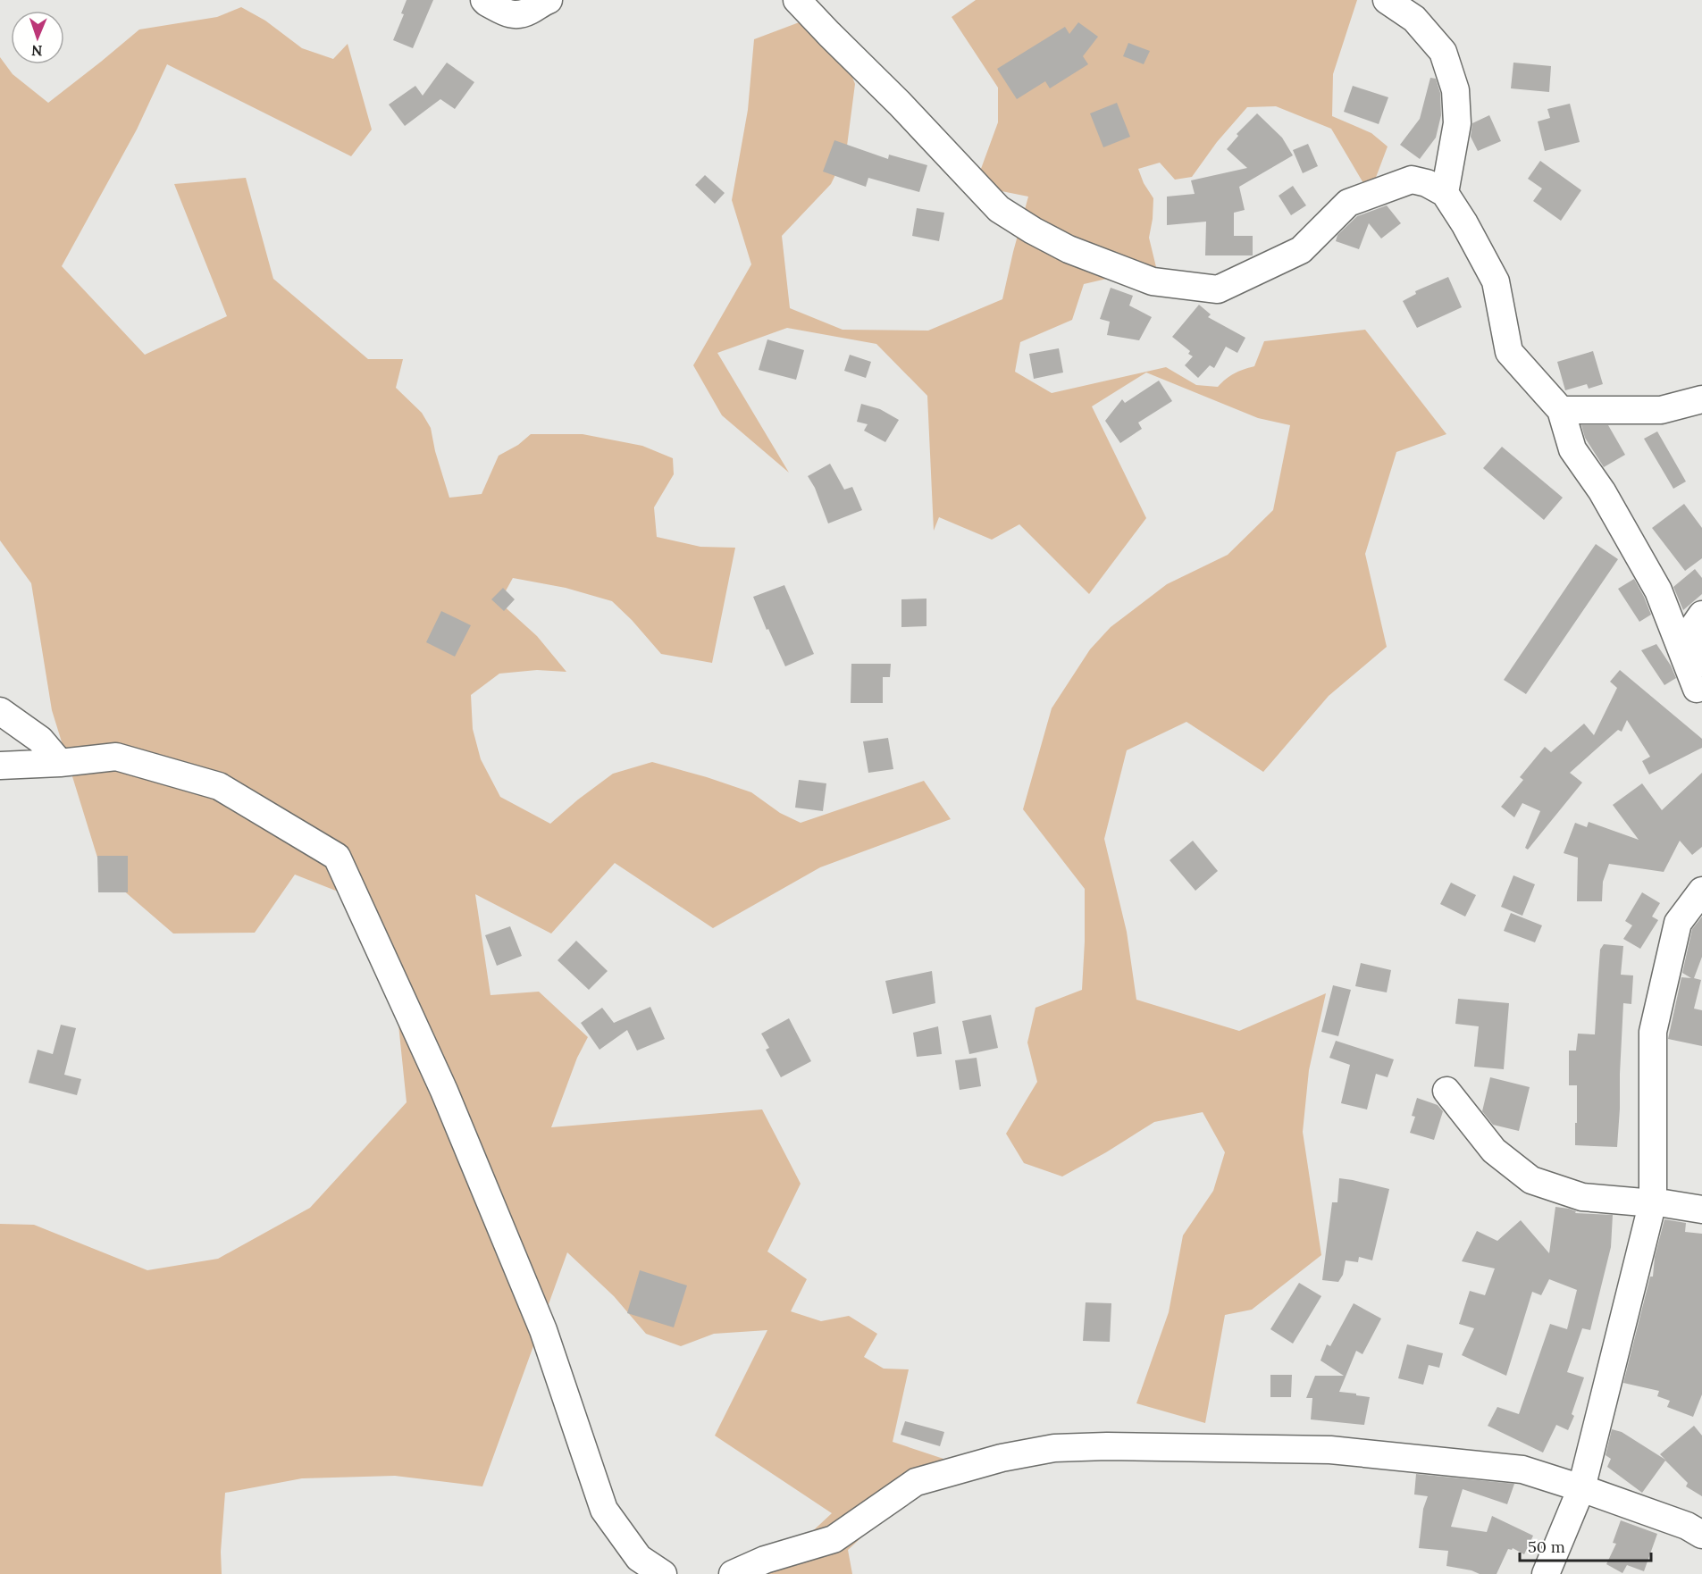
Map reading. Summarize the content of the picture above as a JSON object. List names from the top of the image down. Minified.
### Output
{"scale_bar":"50 m","north":"bottom"}
